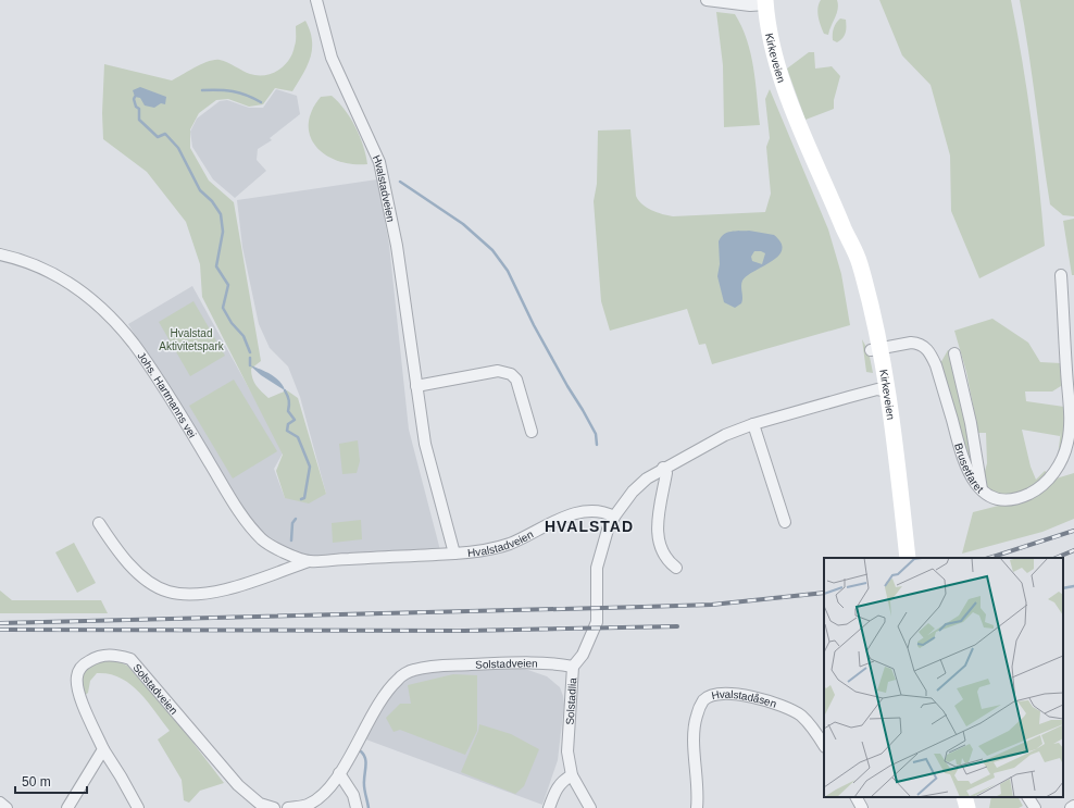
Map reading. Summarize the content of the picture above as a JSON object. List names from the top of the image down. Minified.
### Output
{"streets":{"main road":["Kirkeveien"],"street":["Hvalstadveien","Johs. Hartmanns vei","Brusetfaret","Solstadveien","Solstadlia","Hvalstadåsen"]},"crossings":[["Kirkeveien","Brusetfaret"],["Hvalstadveien","Johs. Hartmanns vei"],["Hvalstadveien","Solstadlia"],["Solstadveien","Solstadlia"]],"districts":["HVALSTAD"],"parks":["Hvalstad Aktivitetspark"],"scale_bar":"50 m"}
